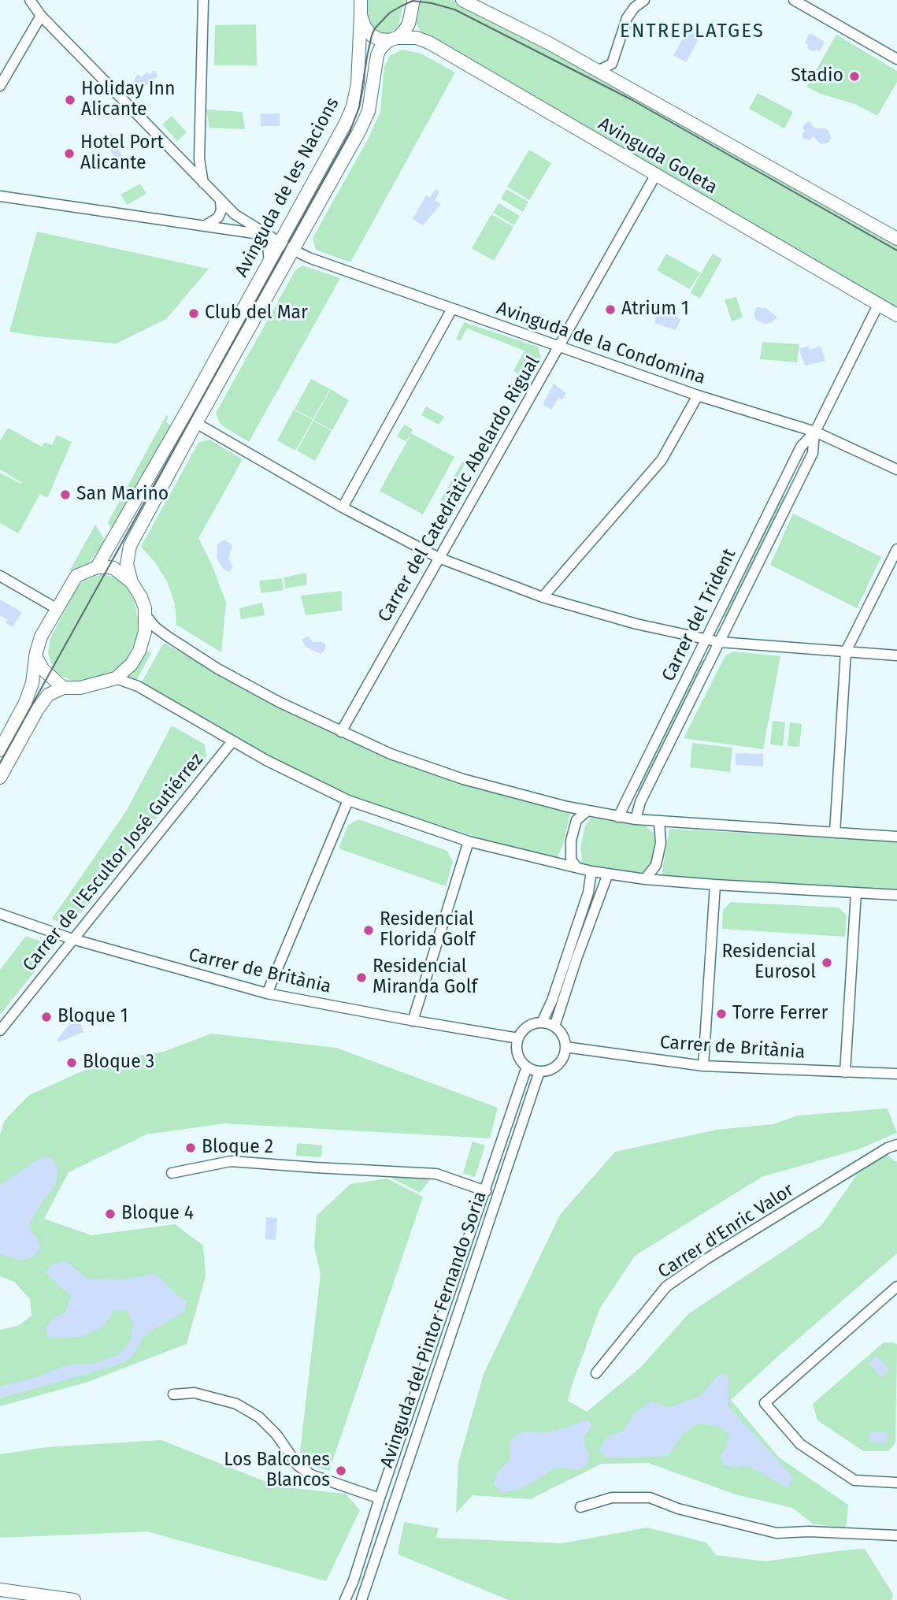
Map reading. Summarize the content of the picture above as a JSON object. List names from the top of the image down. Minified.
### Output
{"streets":{"main road":["Avinguda Goleta","Avinguda de les Nacions"],"street":["Avinguda de la Condomina","Carrer del Catedràtic Abelardo Rigual","Carrer del Trident","Carrer de l'Escultor José Gutiérrez","Carrer de Britània","Carrer d'Enric Valor","Avinguda del Pintor Fernando Soria"]},"crossings":[["Avinguda Goleta","Avinguda de les Nacions"],["Avinguda Goleta","Carrer del Catedràtic Abelardo Rigual"],["Avinguda Goleta","Carrer del Trident"],["Avinguda de les Nacions","Avinguda de la Condomina"],["Avinguda de la Condomina","Carrer del Catedràtic Abelardo Rigual"],["Avinguda de la Condomina","Carrer del Trident"],["Carrer de l'Escultor José Gutiérrez","Carrer de Britània"],["Carrer de Britània","Avinguda del Pintor Fernando Soria"]],"districts":["ENTREPLATGES"],"places":["Stadio","Holiday Inn Alicante","Hotel Port Alicante","Atrium 1","Club del Mar","San Marino","Residencial Florida Golf","Residencial Eurosol","Residencial Miranda Golf","Torre Ferrer","Bloque 1","Bloque 3","Bloque 2","Bloque 4","Los Balcones Blancos"]}
